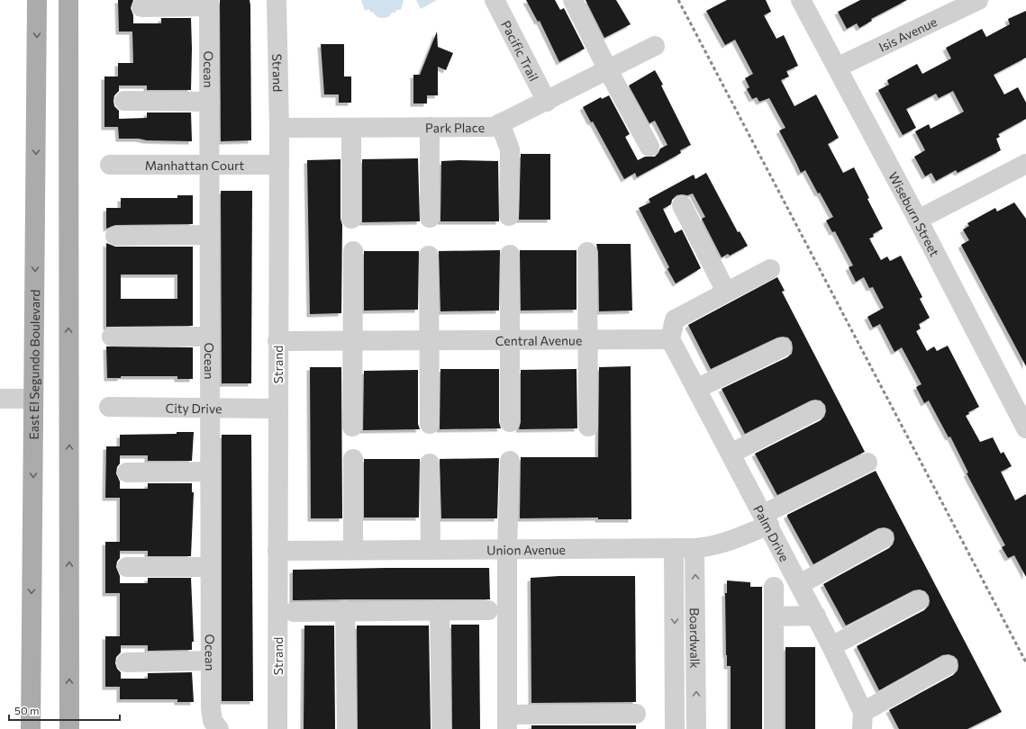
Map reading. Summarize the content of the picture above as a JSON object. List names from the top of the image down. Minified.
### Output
{"streets":{"main road":["East El Segundo Boulevard"],"street":["Isis Avenue","Pacific Trail","Ocean","Strand","Park Place","Manhattan Court","Wiseburn Street","Central Avenue","City Drive","Palm Drive","Union Avenue","Boardwalk"]},"crossings":[["Isis Avenue","Wiseburn Street"],["Pacific Trail","Park Place"],["Ocean","Manhattan Court"],["Ocean","City Drive"],["Strand","Park Place"],["Strand","Manhattan Court"],["Strand","Central Avenue"],["Strand","City Drive"],["Strand","Union Avenue"],["Central Avenue","Palm Drive"],["Palm Drive","Union Avenue"],["Union Avenue","Boardwalk"]],"scale_bar":"50 m"}
